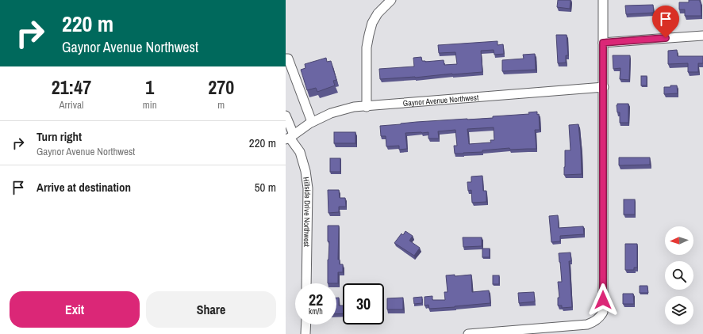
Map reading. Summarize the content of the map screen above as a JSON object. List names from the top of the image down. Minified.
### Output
{"streets":{"street":["Gaynor Avenue Northwest","Hillside Drive Northwest"]},"crossings":[["Gaynor Avenue Northwest","Hillside Drive Northwest"]],"north":"left","page":{"turn":["220 m","Gaynor Avenue Northwest"],"eta":["21:47","Arrival","1","min","270","m"],"list":[{"name":"Turn right","note":"Gaynor Avenue Northwest","value":"220 m"},{"name":"Arrive at destination","value":"50 m"}],"speed":"22 km/h","limit":"30","buttons":["Exit","Share"]}}
